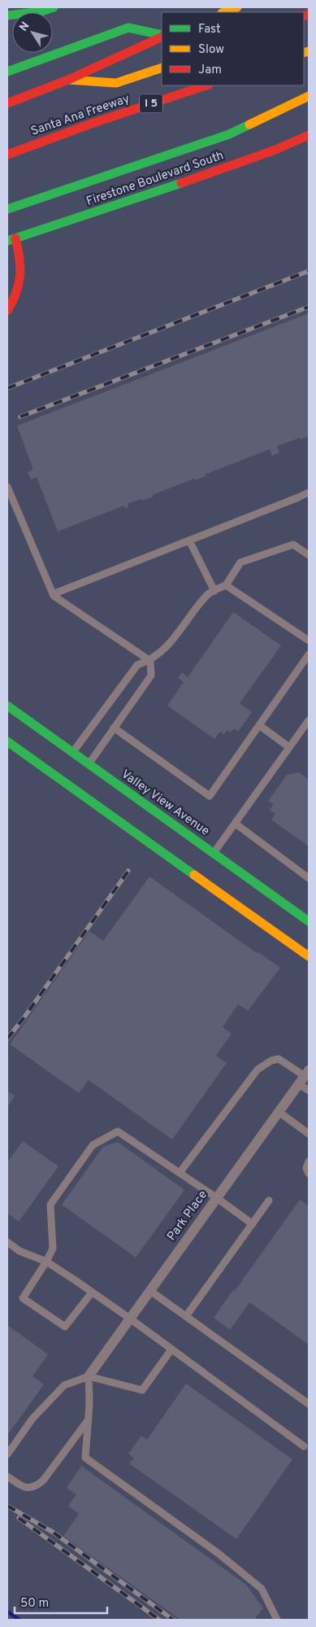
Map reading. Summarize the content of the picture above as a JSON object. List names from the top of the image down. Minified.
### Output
{"streets":{"main road":["I 5","Santa Ana Freeway","Firestone Boulevard South","Valley View Avenue"],"street":["Park Place"]},"legend":["Fast","Slow","Jam"],"scale_bar":"50 m","north":"top left"}
